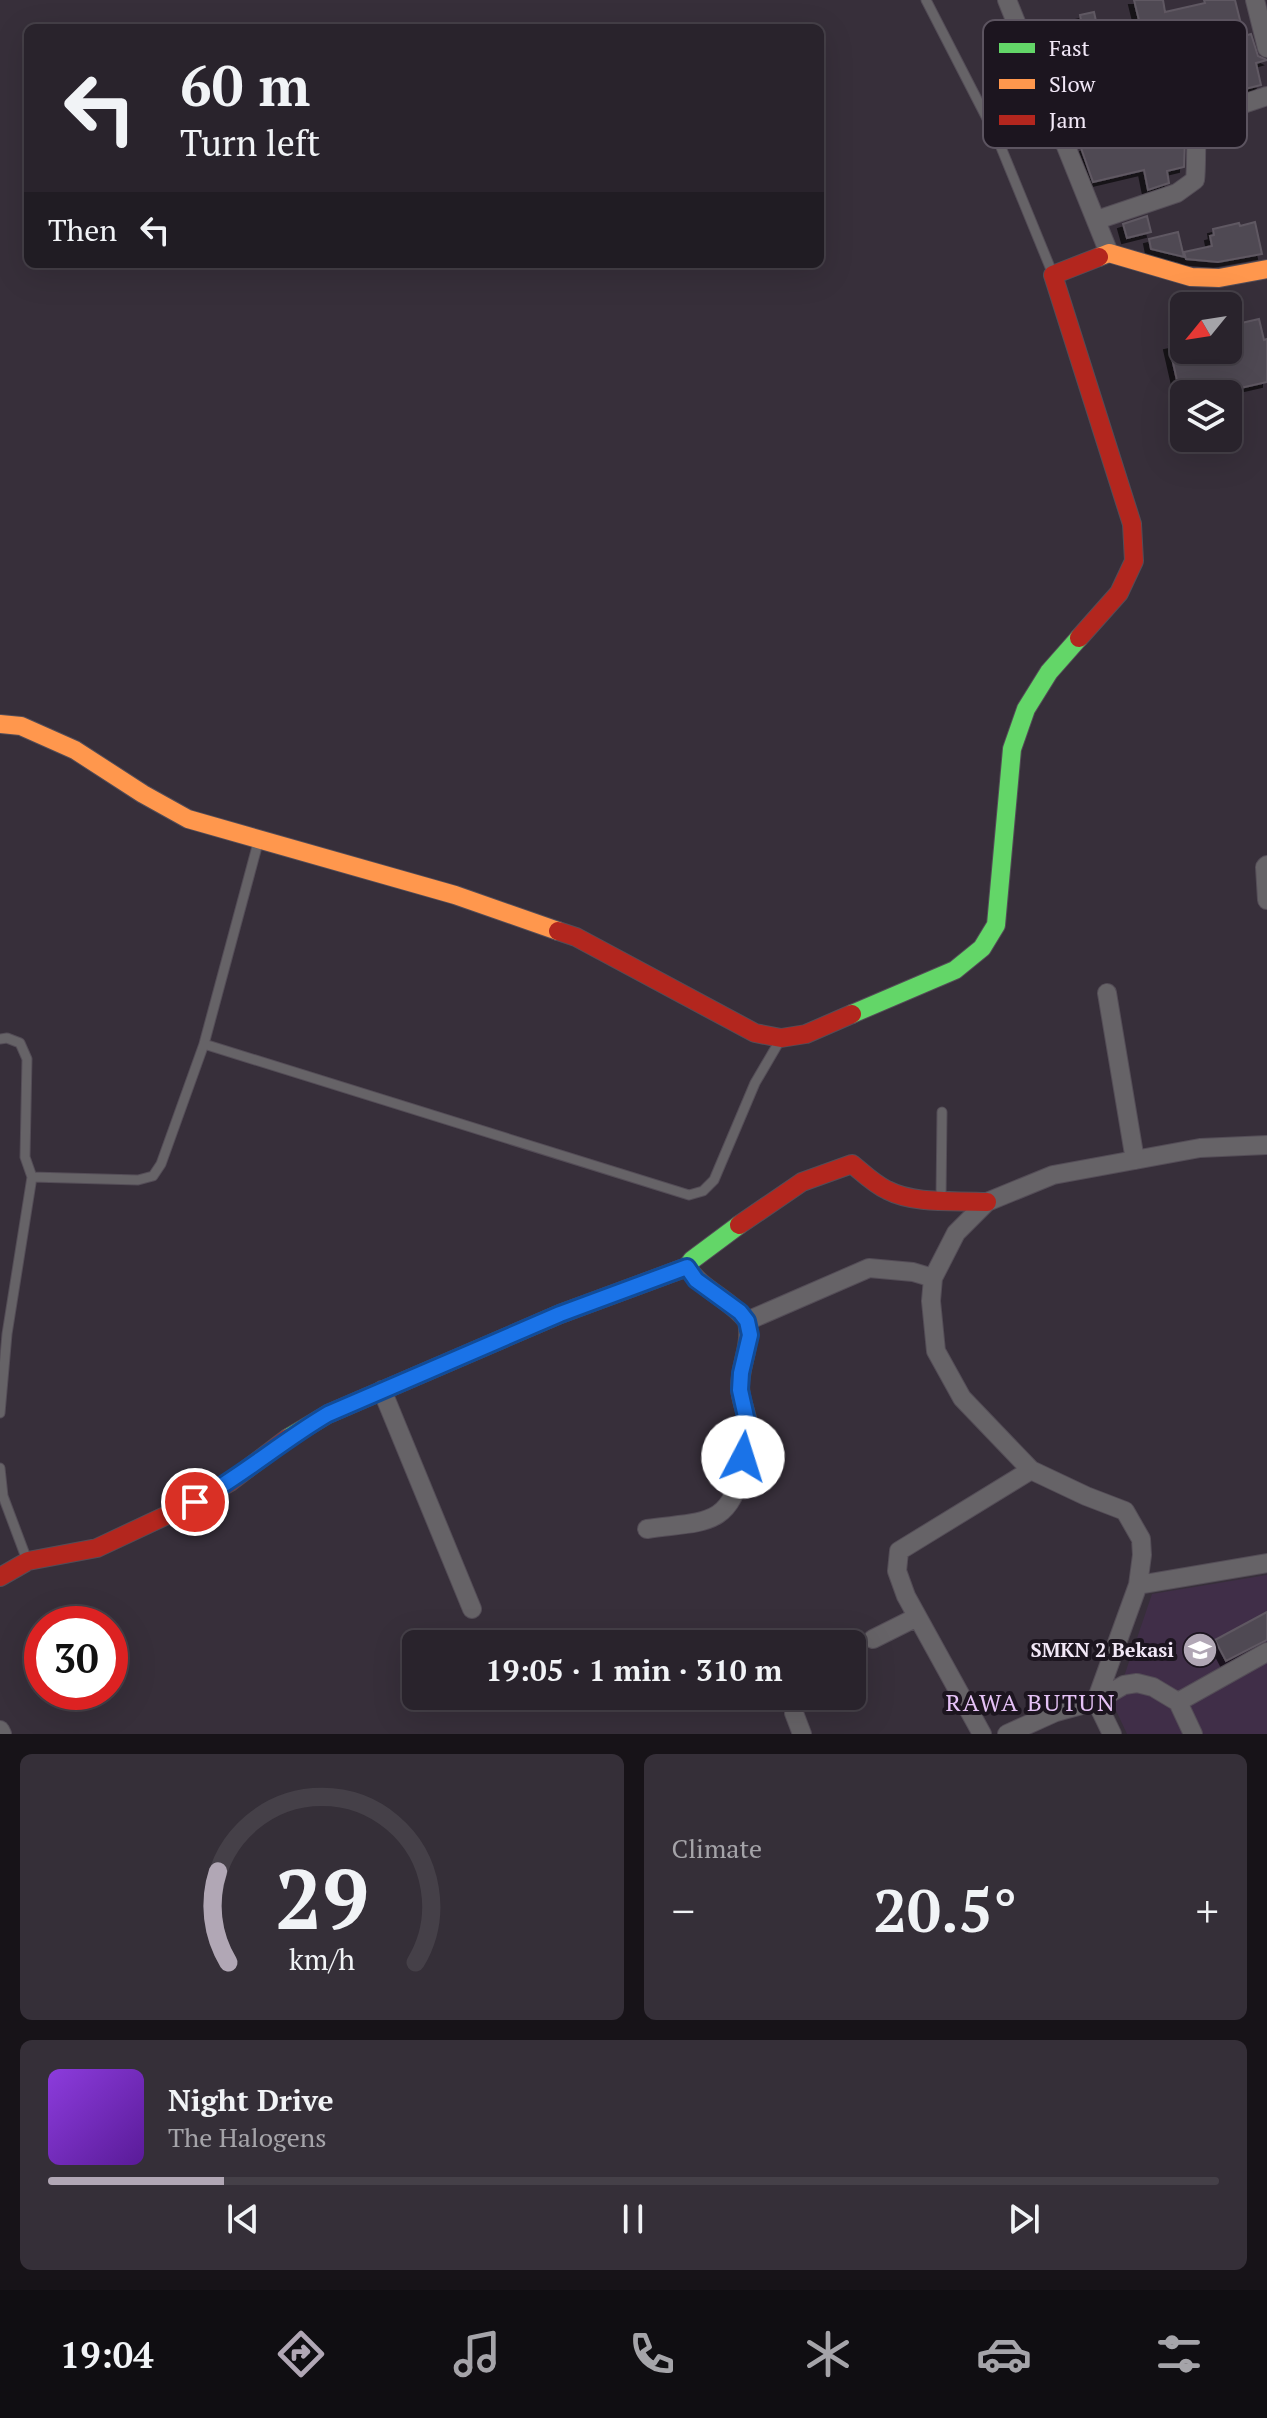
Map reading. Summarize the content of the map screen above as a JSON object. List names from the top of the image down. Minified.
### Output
{"districts":["RAWA BUTUN"],"places":{"school or university":["SMKN 2 Bekasi"]},"legend":["Fast","Slow","Jam"],"north":"bottom left","page":{"turn":["60 m","Turn left"],"then":"Then","limit":"30","trip":"19:05 · 1 min · 310 m","tile":"Climate","heat":["−","20.5°","+"],"song":["Night Drive","The Halogens"],"tabs":"19:04","gauge":["29","km/h"]}}
